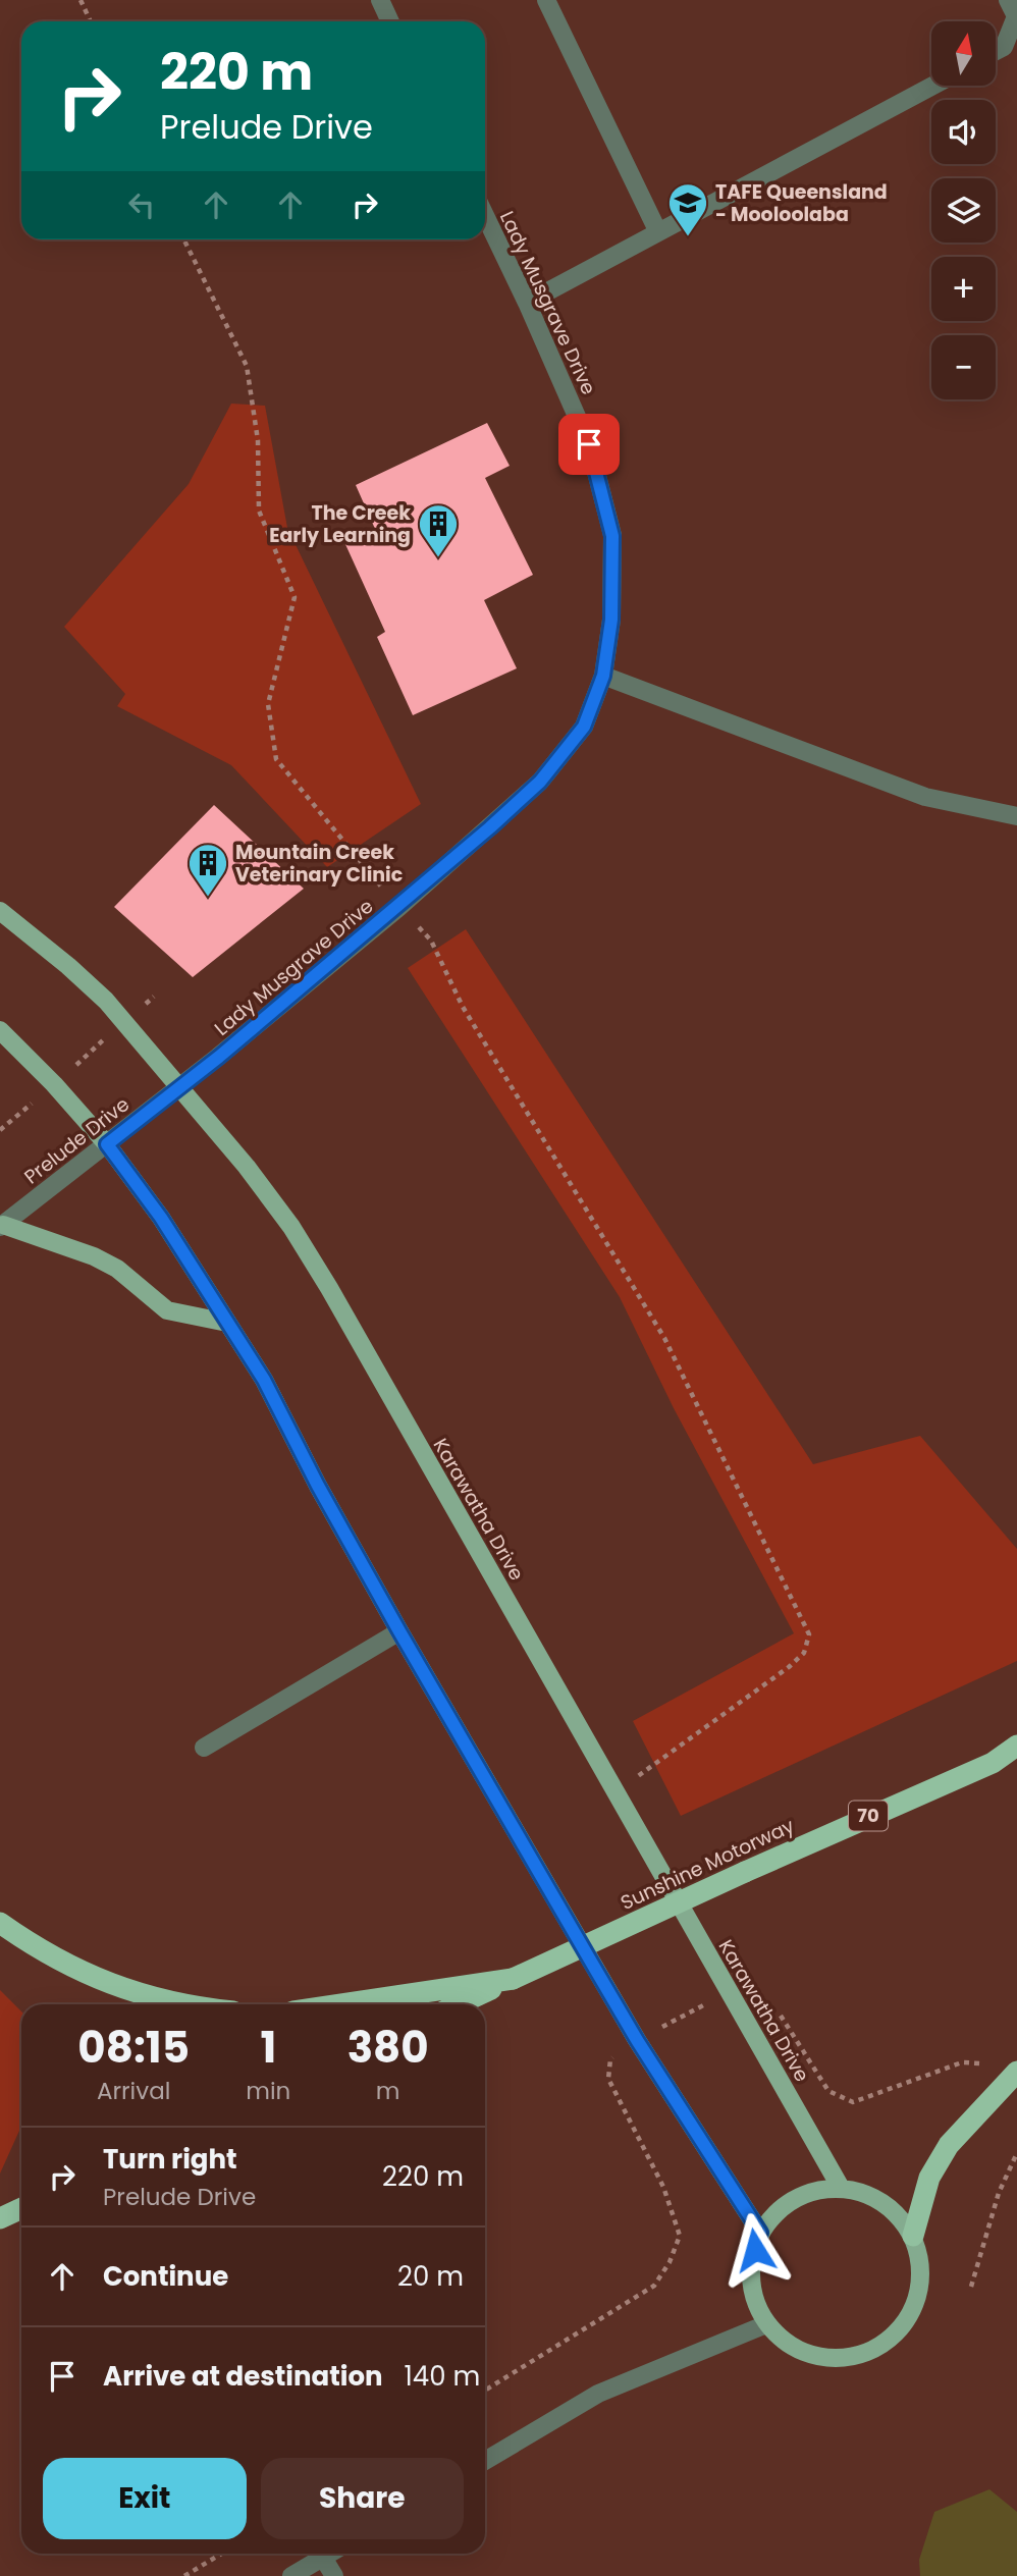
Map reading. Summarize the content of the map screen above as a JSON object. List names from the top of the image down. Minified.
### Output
{"streets":{"highway":["70","Sunshine Motorway"],"main road":["Karawatha Drive"],"street":["Lady Musgrave Drive","Prelude Drive"]},"crossings":[["Lady Musgrave Drive","Prelude Drive"],["Lady Musgrave Drive","Karawatha Drive"],["Prelude Drive","Karawatha Drive"]],"places":{"school or university":["TAFE Queensland - Mooloolaba"],"building":["The Creek Early Learning","Mountain Creek Veterinary Clinic"]},"north":"top","page":{"map_buttons":["+","−"],"turn":["220 m","Prelude Drive"],"eta":["08:15","Arrival","1","min","380","m"],"list":[{"name":"Turn right","note":"Prelude Drive","value":"220 m"},{"name":"Continue","value":"20 m"},{"name":"Arrive at destination","value":"140 m"}],"buttons":["Exit","Share"]}}
